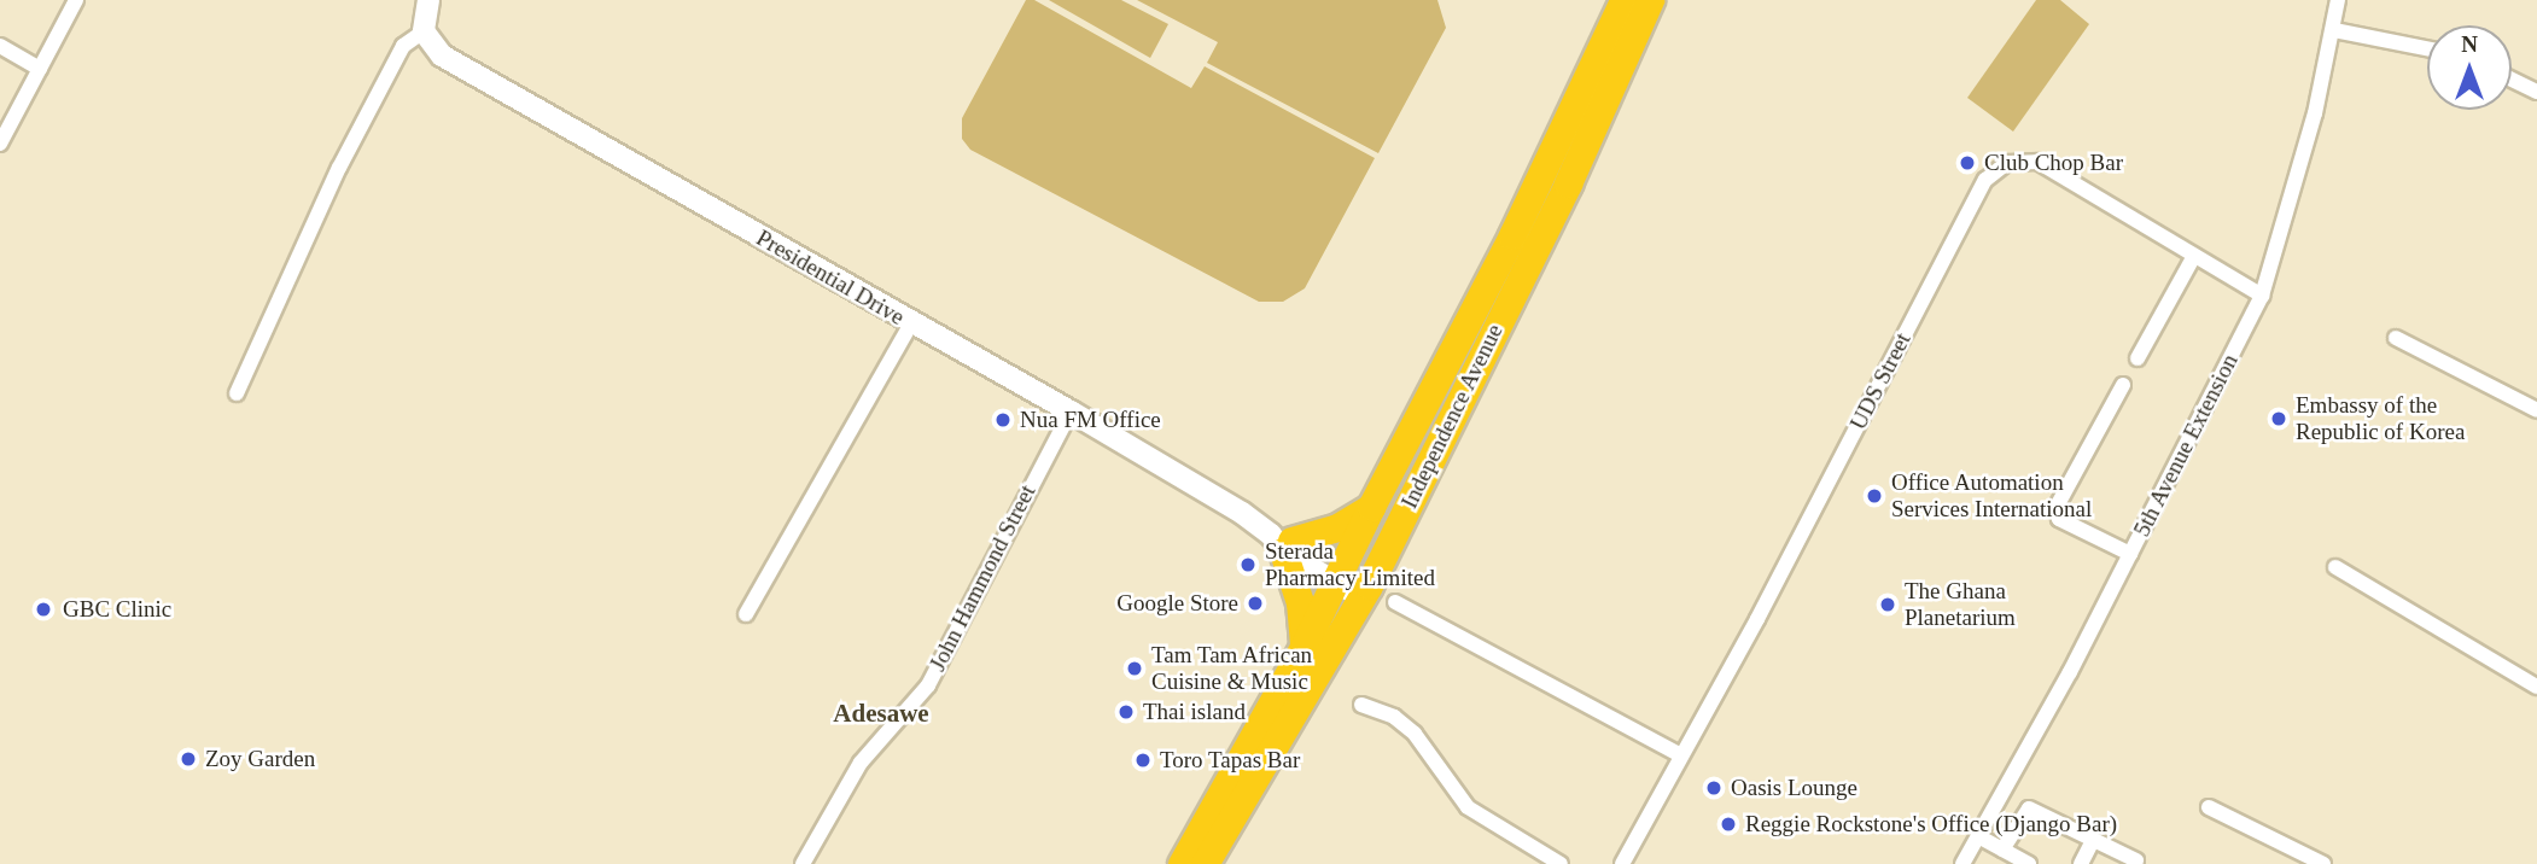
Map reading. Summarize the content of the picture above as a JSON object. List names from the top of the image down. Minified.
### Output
{"streets":{"highway":["Independence Avenue"],"street":["Presidential Drive","UDS Street","5th Avenue Extension","John Hammond Street"]},"crossings":[["Presidential Drive","Independence Avenue"],["Presidential Drive","John Hammond Street"],["UDS Street","5th Avenue Extension"]],"districts":["Adesawe"],"places":["Club Chop Bar","Embassy of the Republic of Korea","Nua FM Office","Office Automation Services International","Sterada Pharmacy Limited","Google Store","The Ghana Planetarium","GBC Clinic","Tam Tam African Cuisine & Music","Thai island","Zoy Garden","Toro Tapas Bar","Oasis Lounge","Reggie Rockstone's Office (Django Bar)"],"north":"top"}
